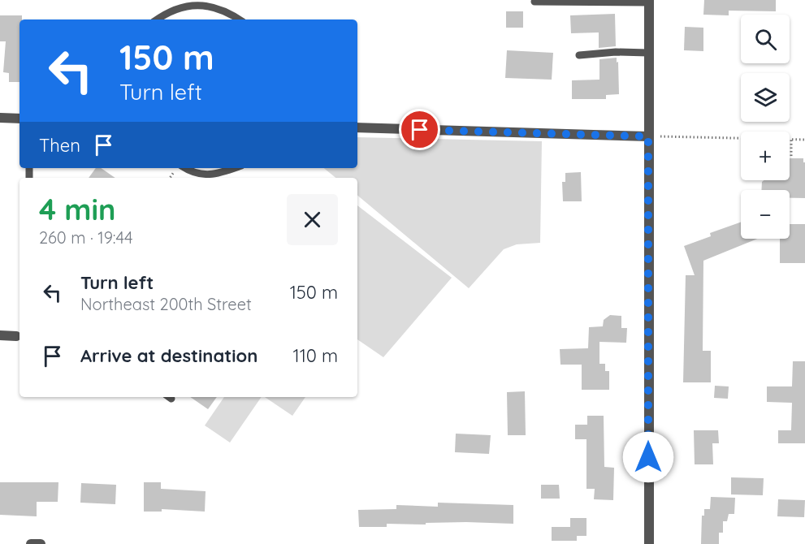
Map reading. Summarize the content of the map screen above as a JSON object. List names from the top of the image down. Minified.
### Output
{"page":{"map_buttons":["+","−"],"turn":["150 m","Turn left"],"then":"Then","heading":["4 min","260 m · 19:44"],"list":[{"name":"Turn left","note":"Northeast 200th Street","value":"150 m"},{"name":"Arrive at destination","value":"110 m"}]}}
